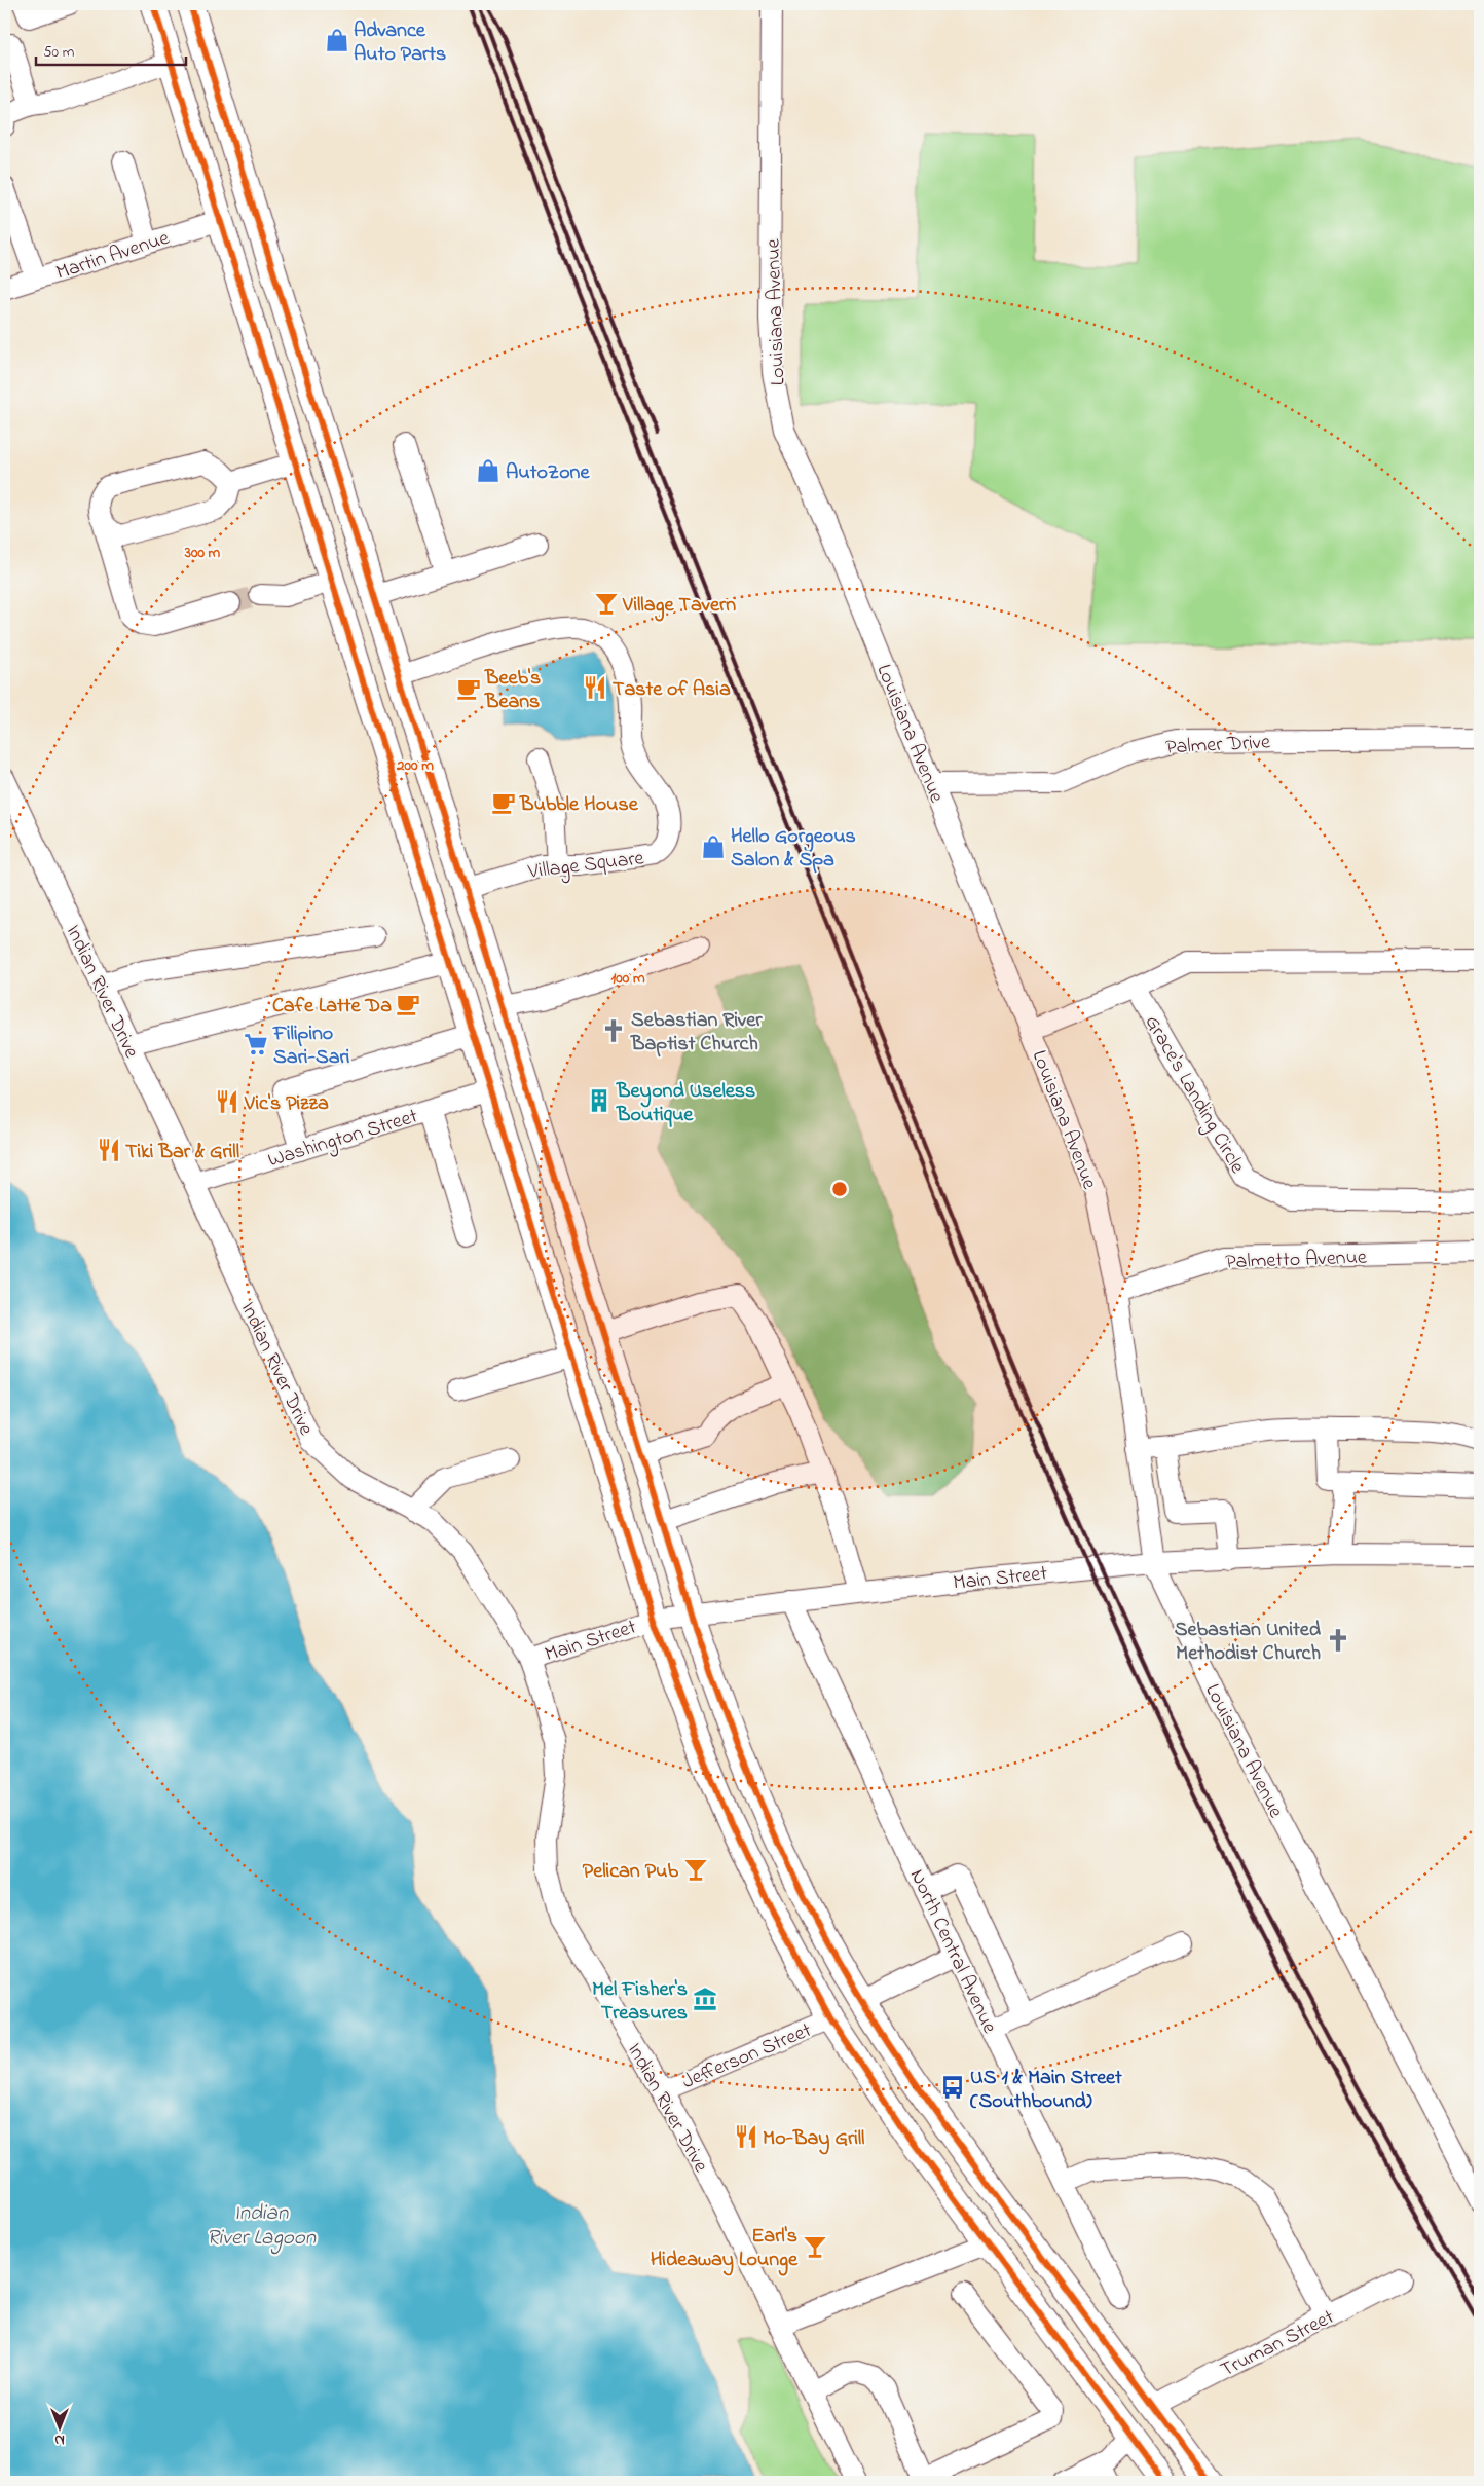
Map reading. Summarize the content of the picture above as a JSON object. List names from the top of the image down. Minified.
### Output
{"streets":{"street":["Martin Avenue","Louisiana Avenue","Palmer Drive","Village Square","Indian River Drive","Grace's Landing Circle","Washington Street","Palmetto Avenue","Main Street","North Central Avenue","Jefferson Street","Truman Street"]},"crossings":[["Louisiana Avenue","Palmer Drive"],["Louisiana Avenue","Palmetto Avenue"],["Louisiana Avenue","Main Street"],["Indian River Drive","Washington Street"],["Indian River Drive","Main Street"],["Indian River Drive","Jefferson Street"],["Main Street","North Central Avenue"]],"water":["Indian River Lagoon"],"places":{"shop":["Advance Auto Parts","AutoZone","Hello Gorgeous Salon & Spa"],"bar":["Village Tavern","Pelican Pub","Earl's Hideaway Lounge"],"restaurant":["Taste of Asia","Vic's Pizza","Tiki Bar & Grill","Mo-Bay Grill"],"cafe":["Beeb's Beans","Bubble House","Cafe Latte Da"],"church":["Sebastian River Baptist Church","Sebastian United Methodist Church"],"supermarket":["Filipino Sari-Sari"],"building":["Beyond Useless Boutique"],"museum":["Mel Fisher's Treasures"],"bus stop":["US 1 & Main Street (Southbound)"]},"scale_bar":"50 m","north":"bottom","rings":["300 m","200 m","100 m"]}
